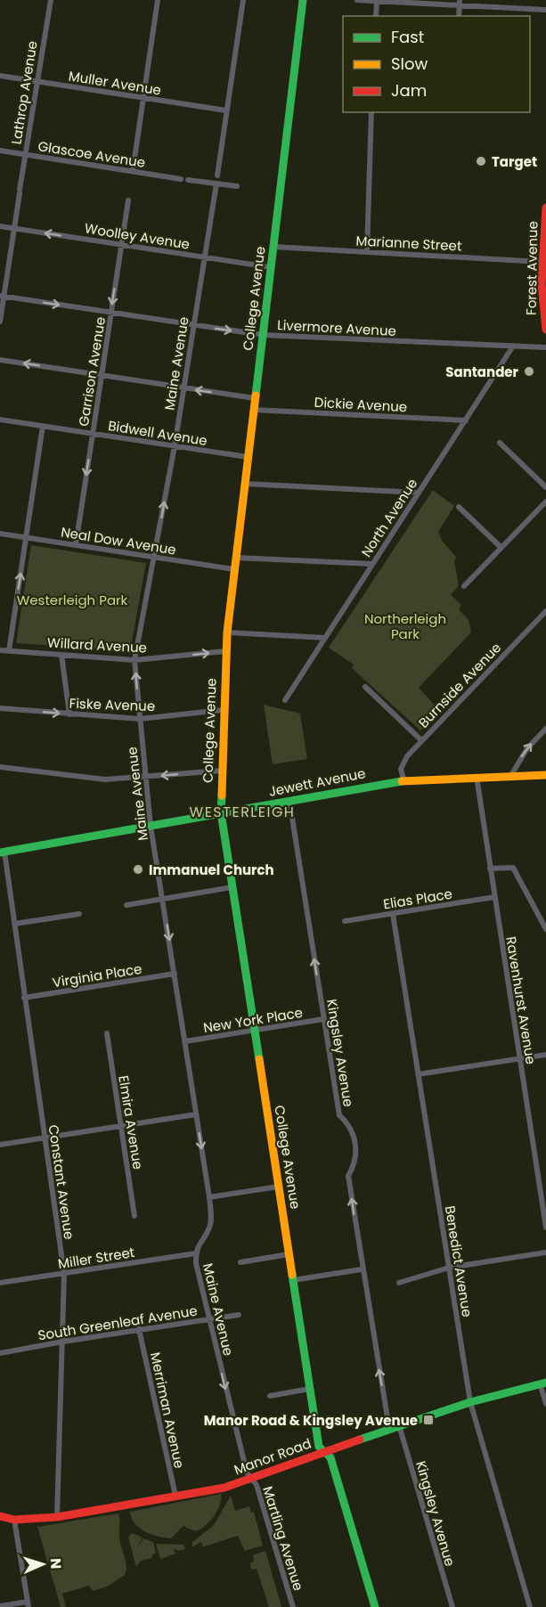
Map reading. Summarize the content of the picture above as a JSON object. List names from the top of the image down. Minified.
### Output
{"streets":{"street":["Muller Avenue","Lathrop Avenue","Glascoe Avenue","Woolley Avenue","Marianne Street","Forest Avenue","College Avenue","Livermore Avenue","Maine Avenue","Garrison Avenue","Dickie Avenue","Bidwell Avenue","North Avenue","Neal Dow Avenue","Willard Avenue","Burnside Avenue","Fiske Avenue","Jewett Avenue","Elias Place","Virginia Place","Ravenhurst Avenue","New York Place","Kingsley Avenue","Elmira Avenue","Constant Avenue","Miller Street","Benedict Avenue","South Greenleaf Avenue","Merriman Avenue","Manor Road","Martling Avenue"]},"crossings":[["Muller Avenue","Lathrop Avenue"],["Lathrop Avenue","Glascoe Avenue"],["Lathrop Avenue","Woolley Avenue"],["Lathrop Avenue","Livermore Avenue"],["Woolley Avenue","College Avenue"],["Woolley Avenue","Maine Avenue"],["Woolley Avenue","Garrison Avenue"],["Marianne Street","Forest Avenue"],["Marianne Street","College Avenue"],["College Avenue","Livermore Avenue"],["College Avenue","Dickie Avenue"],["College Avenue","Bidwell Avenue"],["College Avenue","Neal Dow Avenue"],["College Avenue","Willard Avenue"],["College Avenue","Fiske Avenue"],["College Avenue","Jewett Avenue"],["College Avenue","New York Place"],["College Avenue","Manor Road"],["Livermore Avenue","Maine Avenue"],["Livermore Avenue","Garrison Avenue"],["Livermore Avenue","North Avenue"],["Maine Avenue","Bidwell Avenue"],["Maine Avenue","Neal Dow Avenue"],["Maine Avenue","Willard Avenue"],["Maine Avenue","Fiske Avenue"],["Maine Avenue","Jewett Avenue"],["Maine Avenue","Virginia Place"],["Maine Avenue","New York Place"],["Maine Avenue","Miller Street"],["Maine Avenue","South Greenleaf Avenue"],["Maine Avenue","Manor Road"],["Maine Avenue","Martling Avenue"],["Garrison Avenue","Bidwell Avenue"],["Garrison Avenue","Neal Dow Avenue"],["Dickie Avenue","North Avenue"],["Burnside Avenue","Jewett Avenue"],["Jewett Avenue","Ravenhurst Avenue"],["Jewett Avenue","Kingsley Avenue"],["Jewett Avenue","Constant Avenue"],["Elias Place","Ravenhurst Avenue"],["Elias Place","Benedict Avenue"],["Virginia Place","Constant Avenue"],["New York Place","Kingsley Avenue"],["Kingsley Avenue","Manor Road"],["Constant Avenue","Miller Street"],["Constant Avenue","South Greenleaf Avenue"],["Constant Avenue","Manor Road"],["Benedict Avenue","Manor Road"],["South Greenleaf Avenue","Merriman Avenue"],["Merriman Avenue","Manor Road"],["Manor Road","Martling Avenue"]],"one_way":["Woolley Avenue","Garrison Avenue","Willard Avenue","Kingsley Avenue"],"districts":["WESTERLEIGH"],"parks":["Westerleigh Park","Northerleigh Park"],"places":{"other":["Target","Santander","Immanuel Church"],"transit":["Manor Road & Kingsley Avenue"]},"legend":["Fast","Slow","Jam"],"north":"right"}
